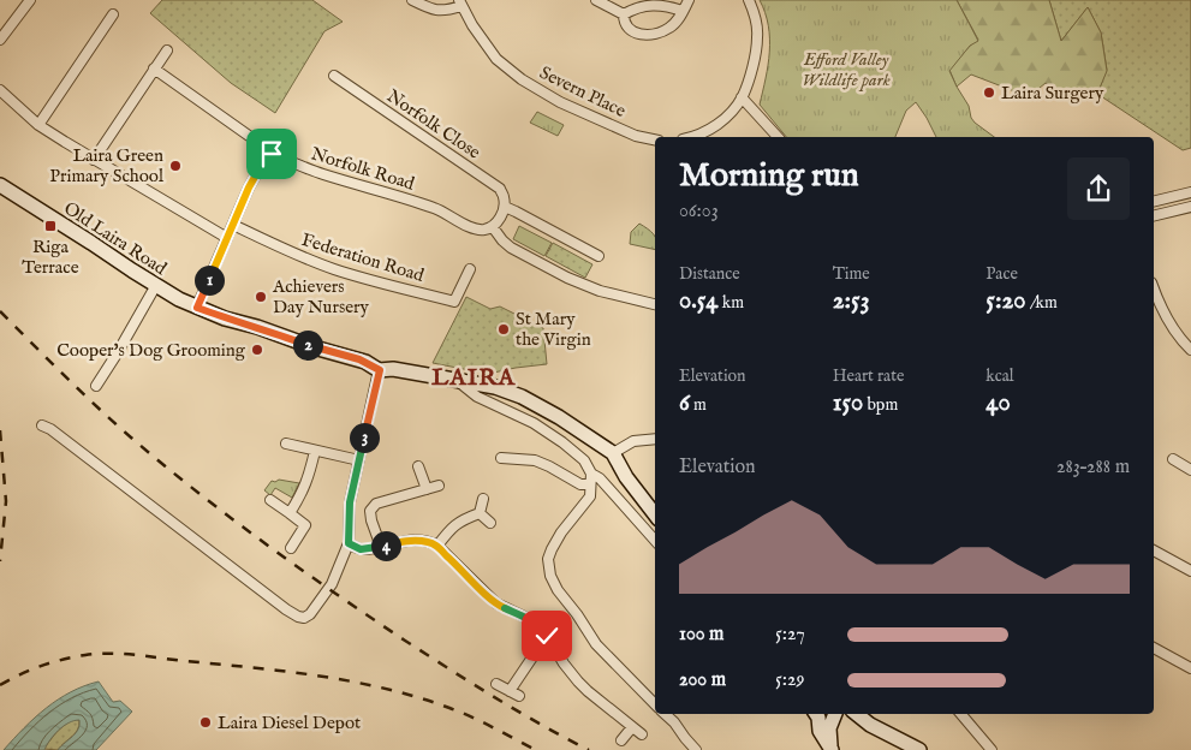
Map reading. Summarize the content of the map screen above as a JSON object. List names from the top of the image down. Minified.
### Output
{"streets":{"main road":["Old Laira Road"],"street":["Severn Place","Norfolk Close","Norfolk Road","Federation Road"]},"districts":["LAIRA"],"parks":["Efford Valley Wildlife park"],"places":{"other":["Laira Surgery","Laira Green Primary School","Achievers Day Nursery","St Mary the Virgin","Cooper's Dog Grooming","Laira Diesel Depot"],"transit":["Riga Terrace"]},"page":{"heading":["Morning run","06:03"],"stats":[["Distance","0.54 km"],["Time","2:53"],["Pace","5:20 /km"],["Elevation","6 m"],["Heart rate","150 bpm"],["kcal","40"]],"pins":["1","2","3","4"],"chart":["Elevation","283–288 m"],"list":[{"name":"100 m","note":"5:27"},{"name":"200 m","note":"5:29"}]}}
